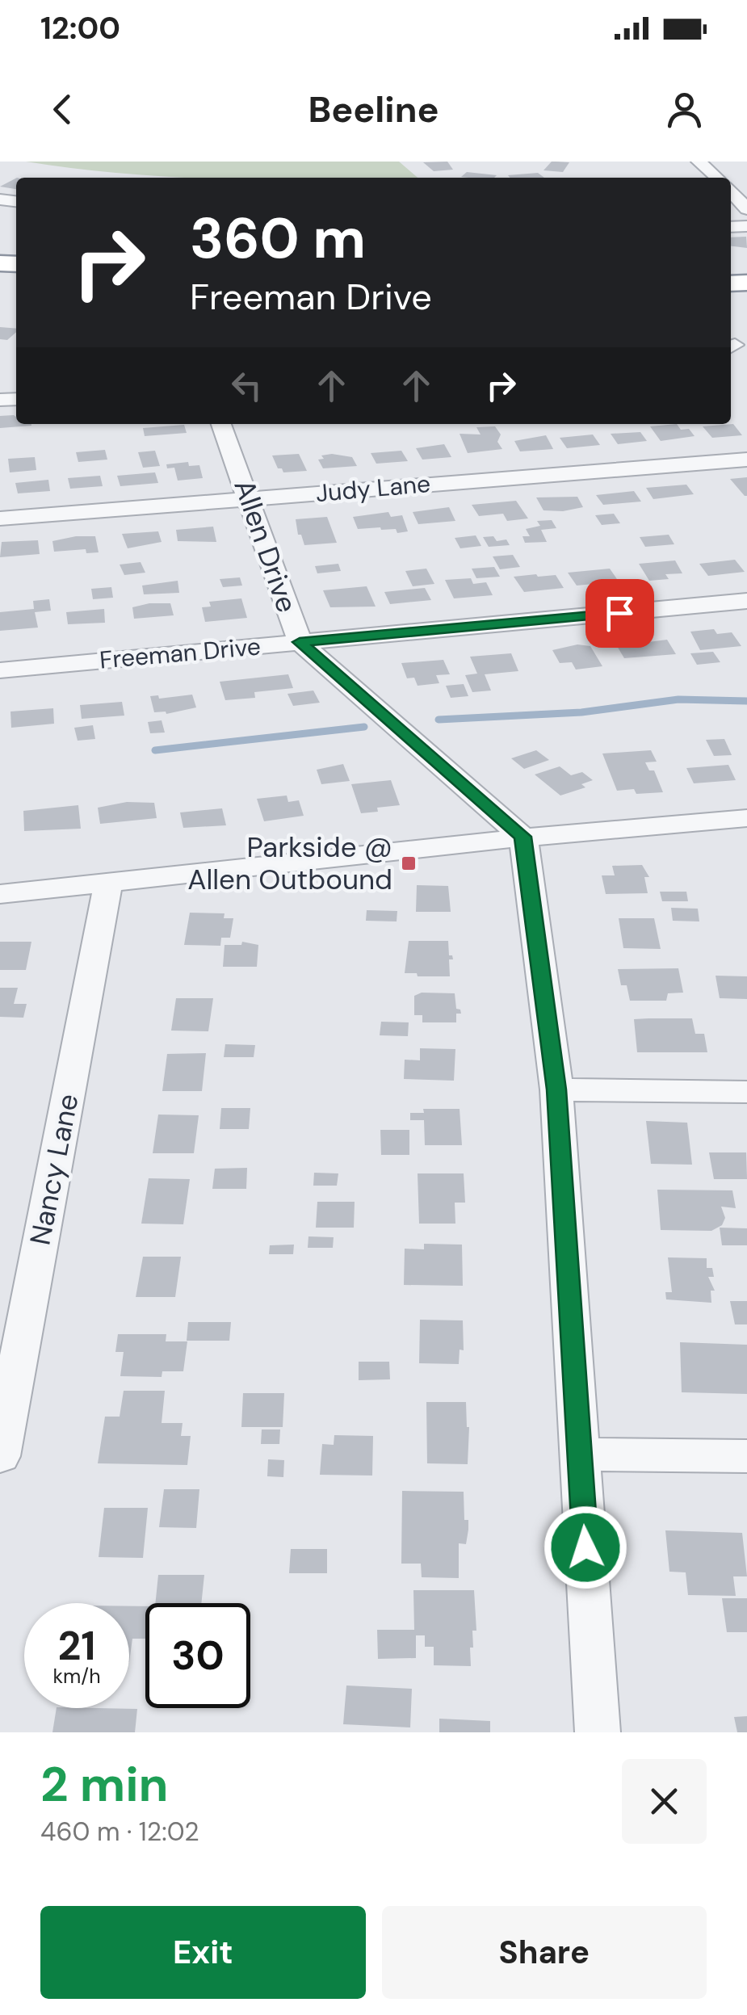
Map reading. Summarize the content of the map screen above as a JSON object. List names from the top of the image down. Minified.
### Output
{"streets":{"street":["Judy Lane","Allen Drive","Freeman Drive","Nancy Lane"]},"crossings":[["Judy Lane","Allen Drive"],["Allen Drive","Freeman Drive"]],"places":{"transit":["Parkside @ Allen Outbound"]},"page":{"status":"12:00","header":"Beeline","turn":["360 m","Freeman Drive"],"speed":"21 km/h","limit":"30","heading":["2 min","460 m · 12:02"],"buttons":["Exit","Share"]}}
